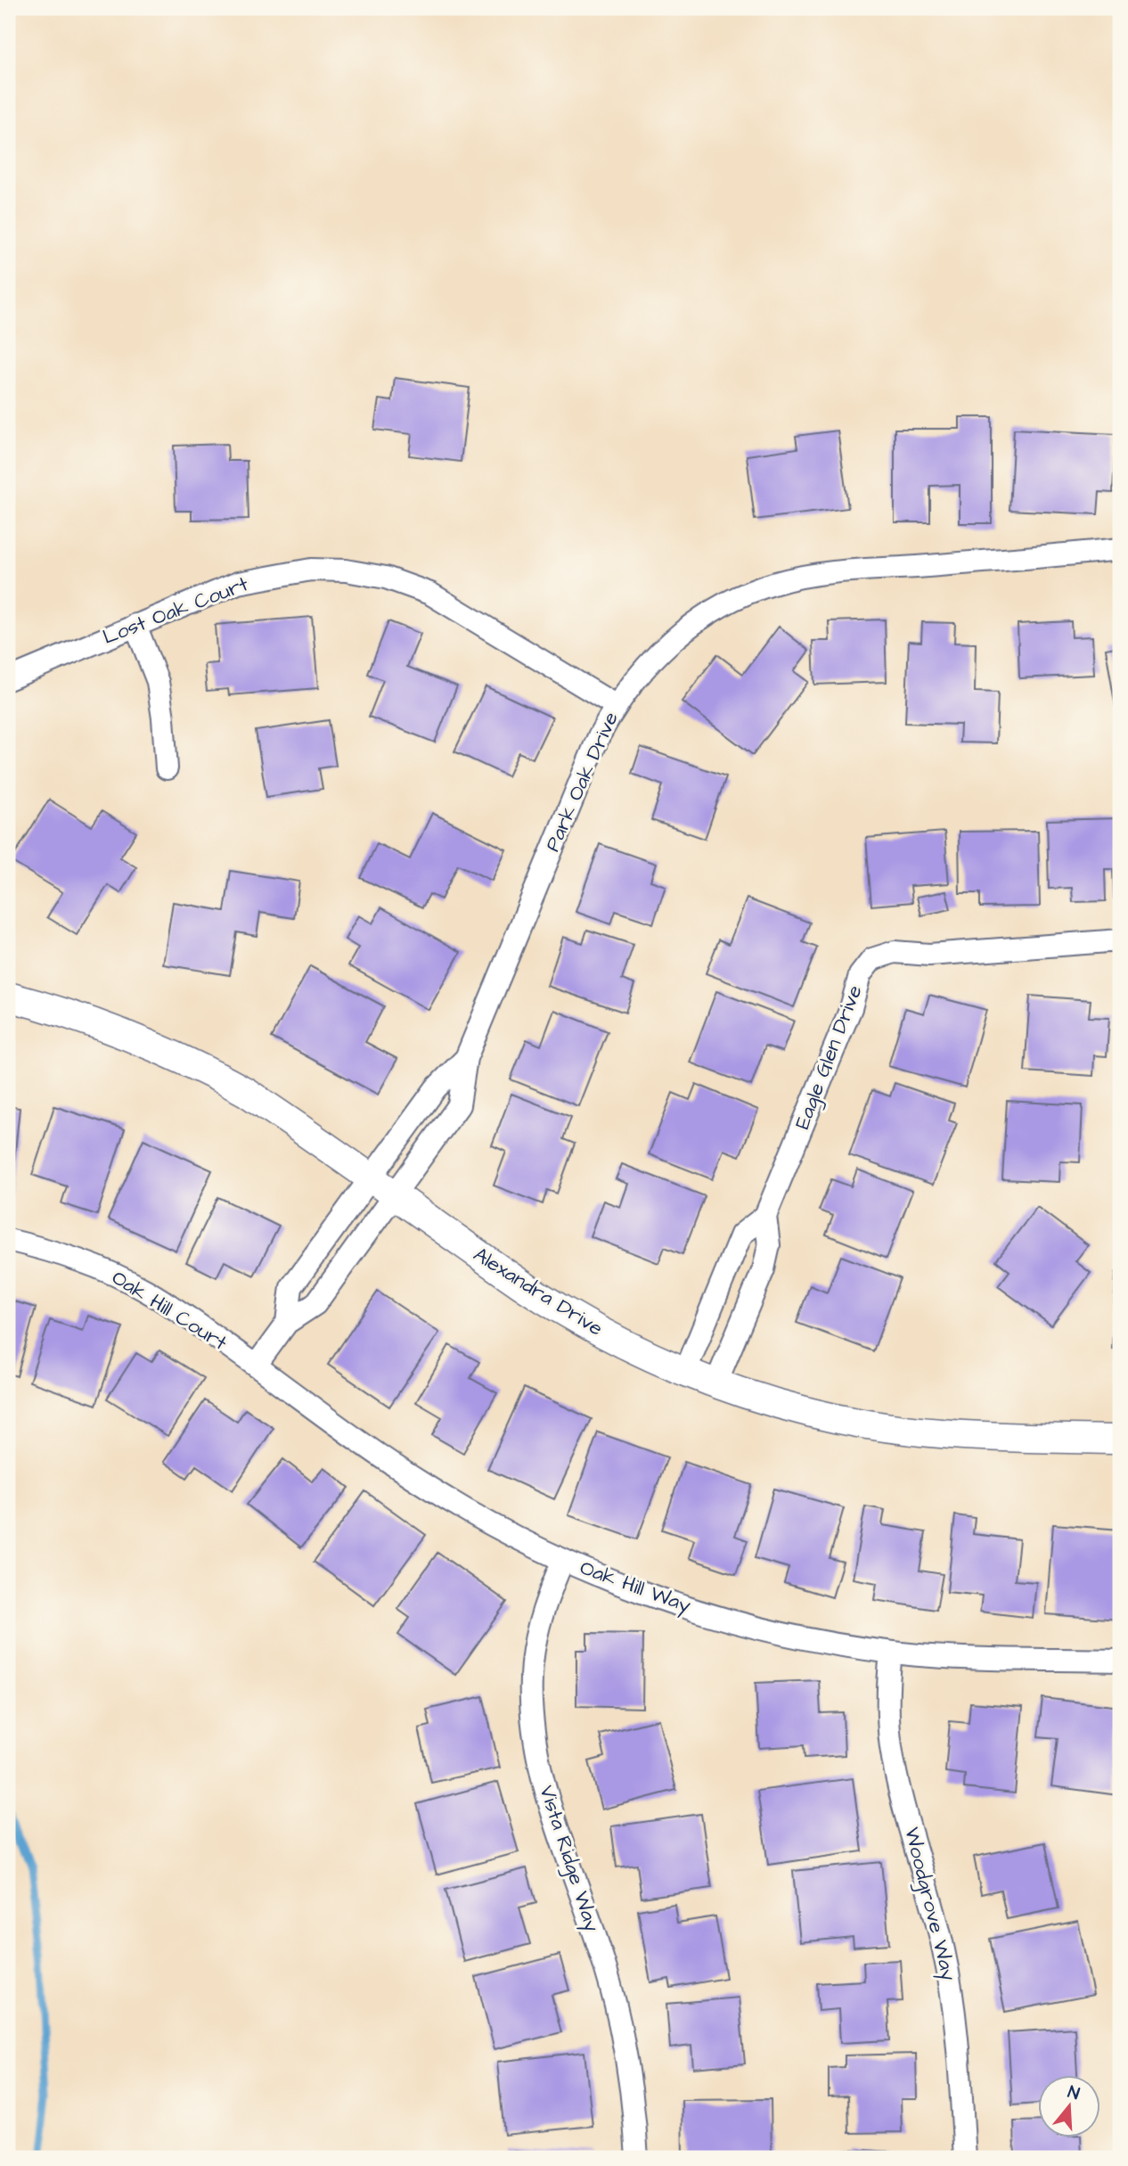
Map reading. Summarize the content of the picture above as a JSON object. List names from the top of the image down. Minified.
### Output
{"streets":{"street":["Lost Oak Court","Park Oak Drive","Eagle Glen Drive","Alexandra Drive","Oak Hill Court","Oak Hill Way","Vista Ridge Way","Woodgrove Way"]},"crossings":[["Lost Oak Court","Park Oak Drive"],["Park Oak Drive","Alexandra Drive"],["Eagle Glen Drive","Alexandra Drive"],["Oak Hill Court","Oak Hill Way"],["Oak Hill Way","Vista Ridge Way"],["Oak Hill Way","Woodgrove Way"]],"north":"top"}
